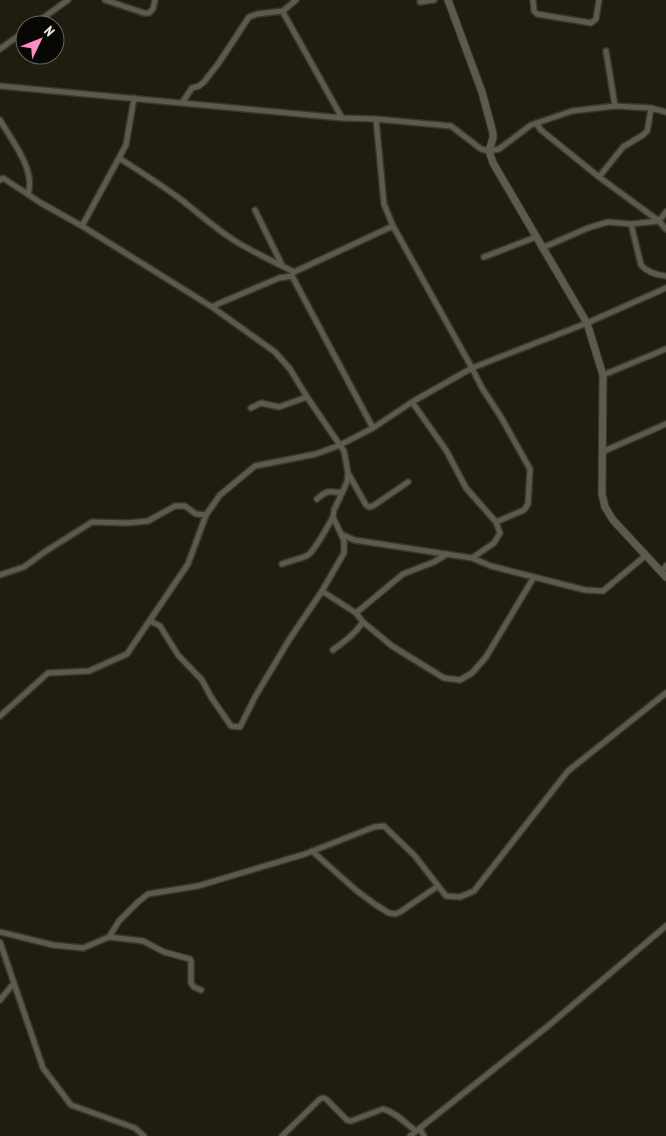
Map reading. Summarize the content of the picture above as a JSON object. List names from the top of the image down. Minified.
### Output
{"north":"top right"}
